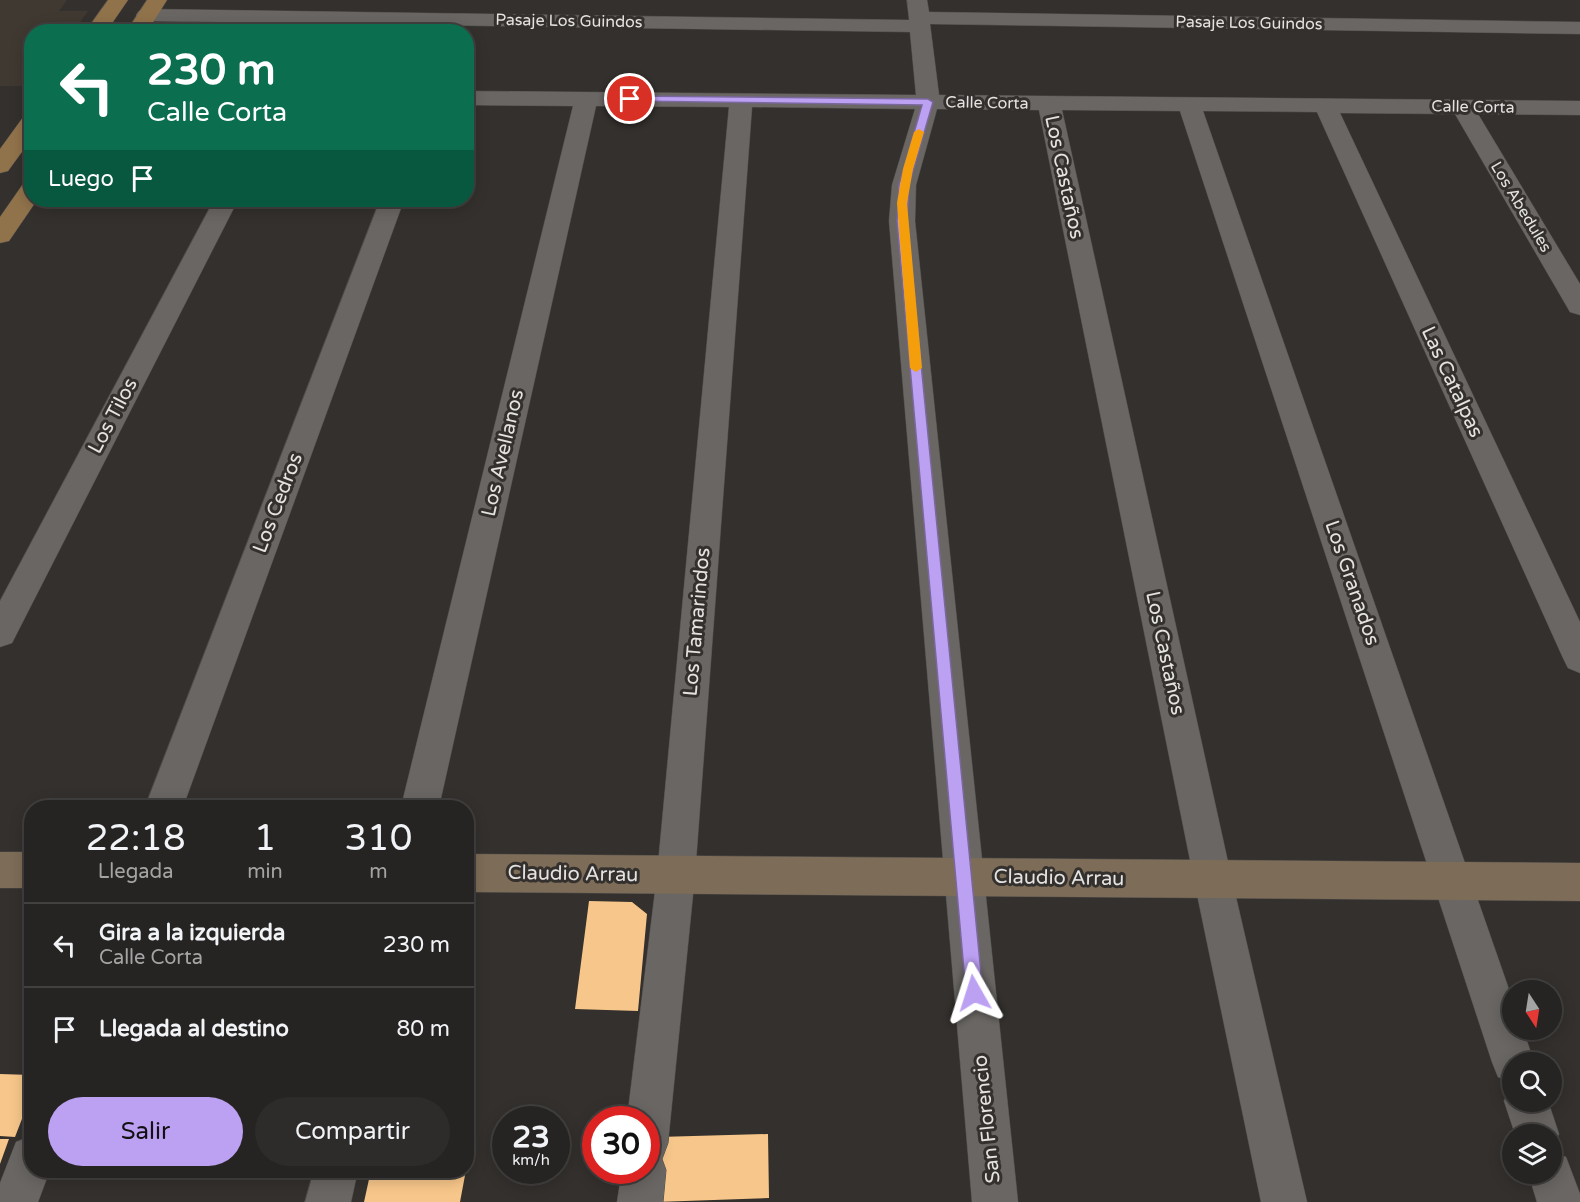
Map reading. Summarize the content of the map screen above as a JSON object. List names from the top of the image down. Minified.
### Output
{"streets":{"street":["Pasaje Los Guindos","Calle Corta","Los Castaños","Los Abedules","Las Catalpas","Los Tilos","Los Avellanos","Los Cedros","Los Granados","Los Tamarindos","Claudio Arrau","San Florencio"]},"crossings":[["Pasaje Los Guindos","San Florencio"],["Calle Corta","Los Castaños"],["Calle Corta","Los Abedules"],["Calle Corta","Las Catalpas"],["Calle Corta","Los Avellanos"],["Calle Corta","Los Granados"],["Calle Corta","Los Tamarindos"],["Calle Corta","San Florencio"],["Los Castaños","Claudio Arrau"],["Los Granados","Claudio Arrau"],["Los Tamarindos","Claudio Arrau"],["Claudio Arrau","San Florencio"]],"north":"bottom","page":{"turn":["230 m","Calle Corta"],"then":"Luego","eta":["22:18","Llegada","1","min","310","m"],"list":[{"name":"Gira a la izquierda","note":"Calle Corta","value":"230 m"},{"name":"Llegada al destino","value":"80 m"}],"buttons":["Salir","Compartir"],"speed":"23 km/h","limit":"30"}}
